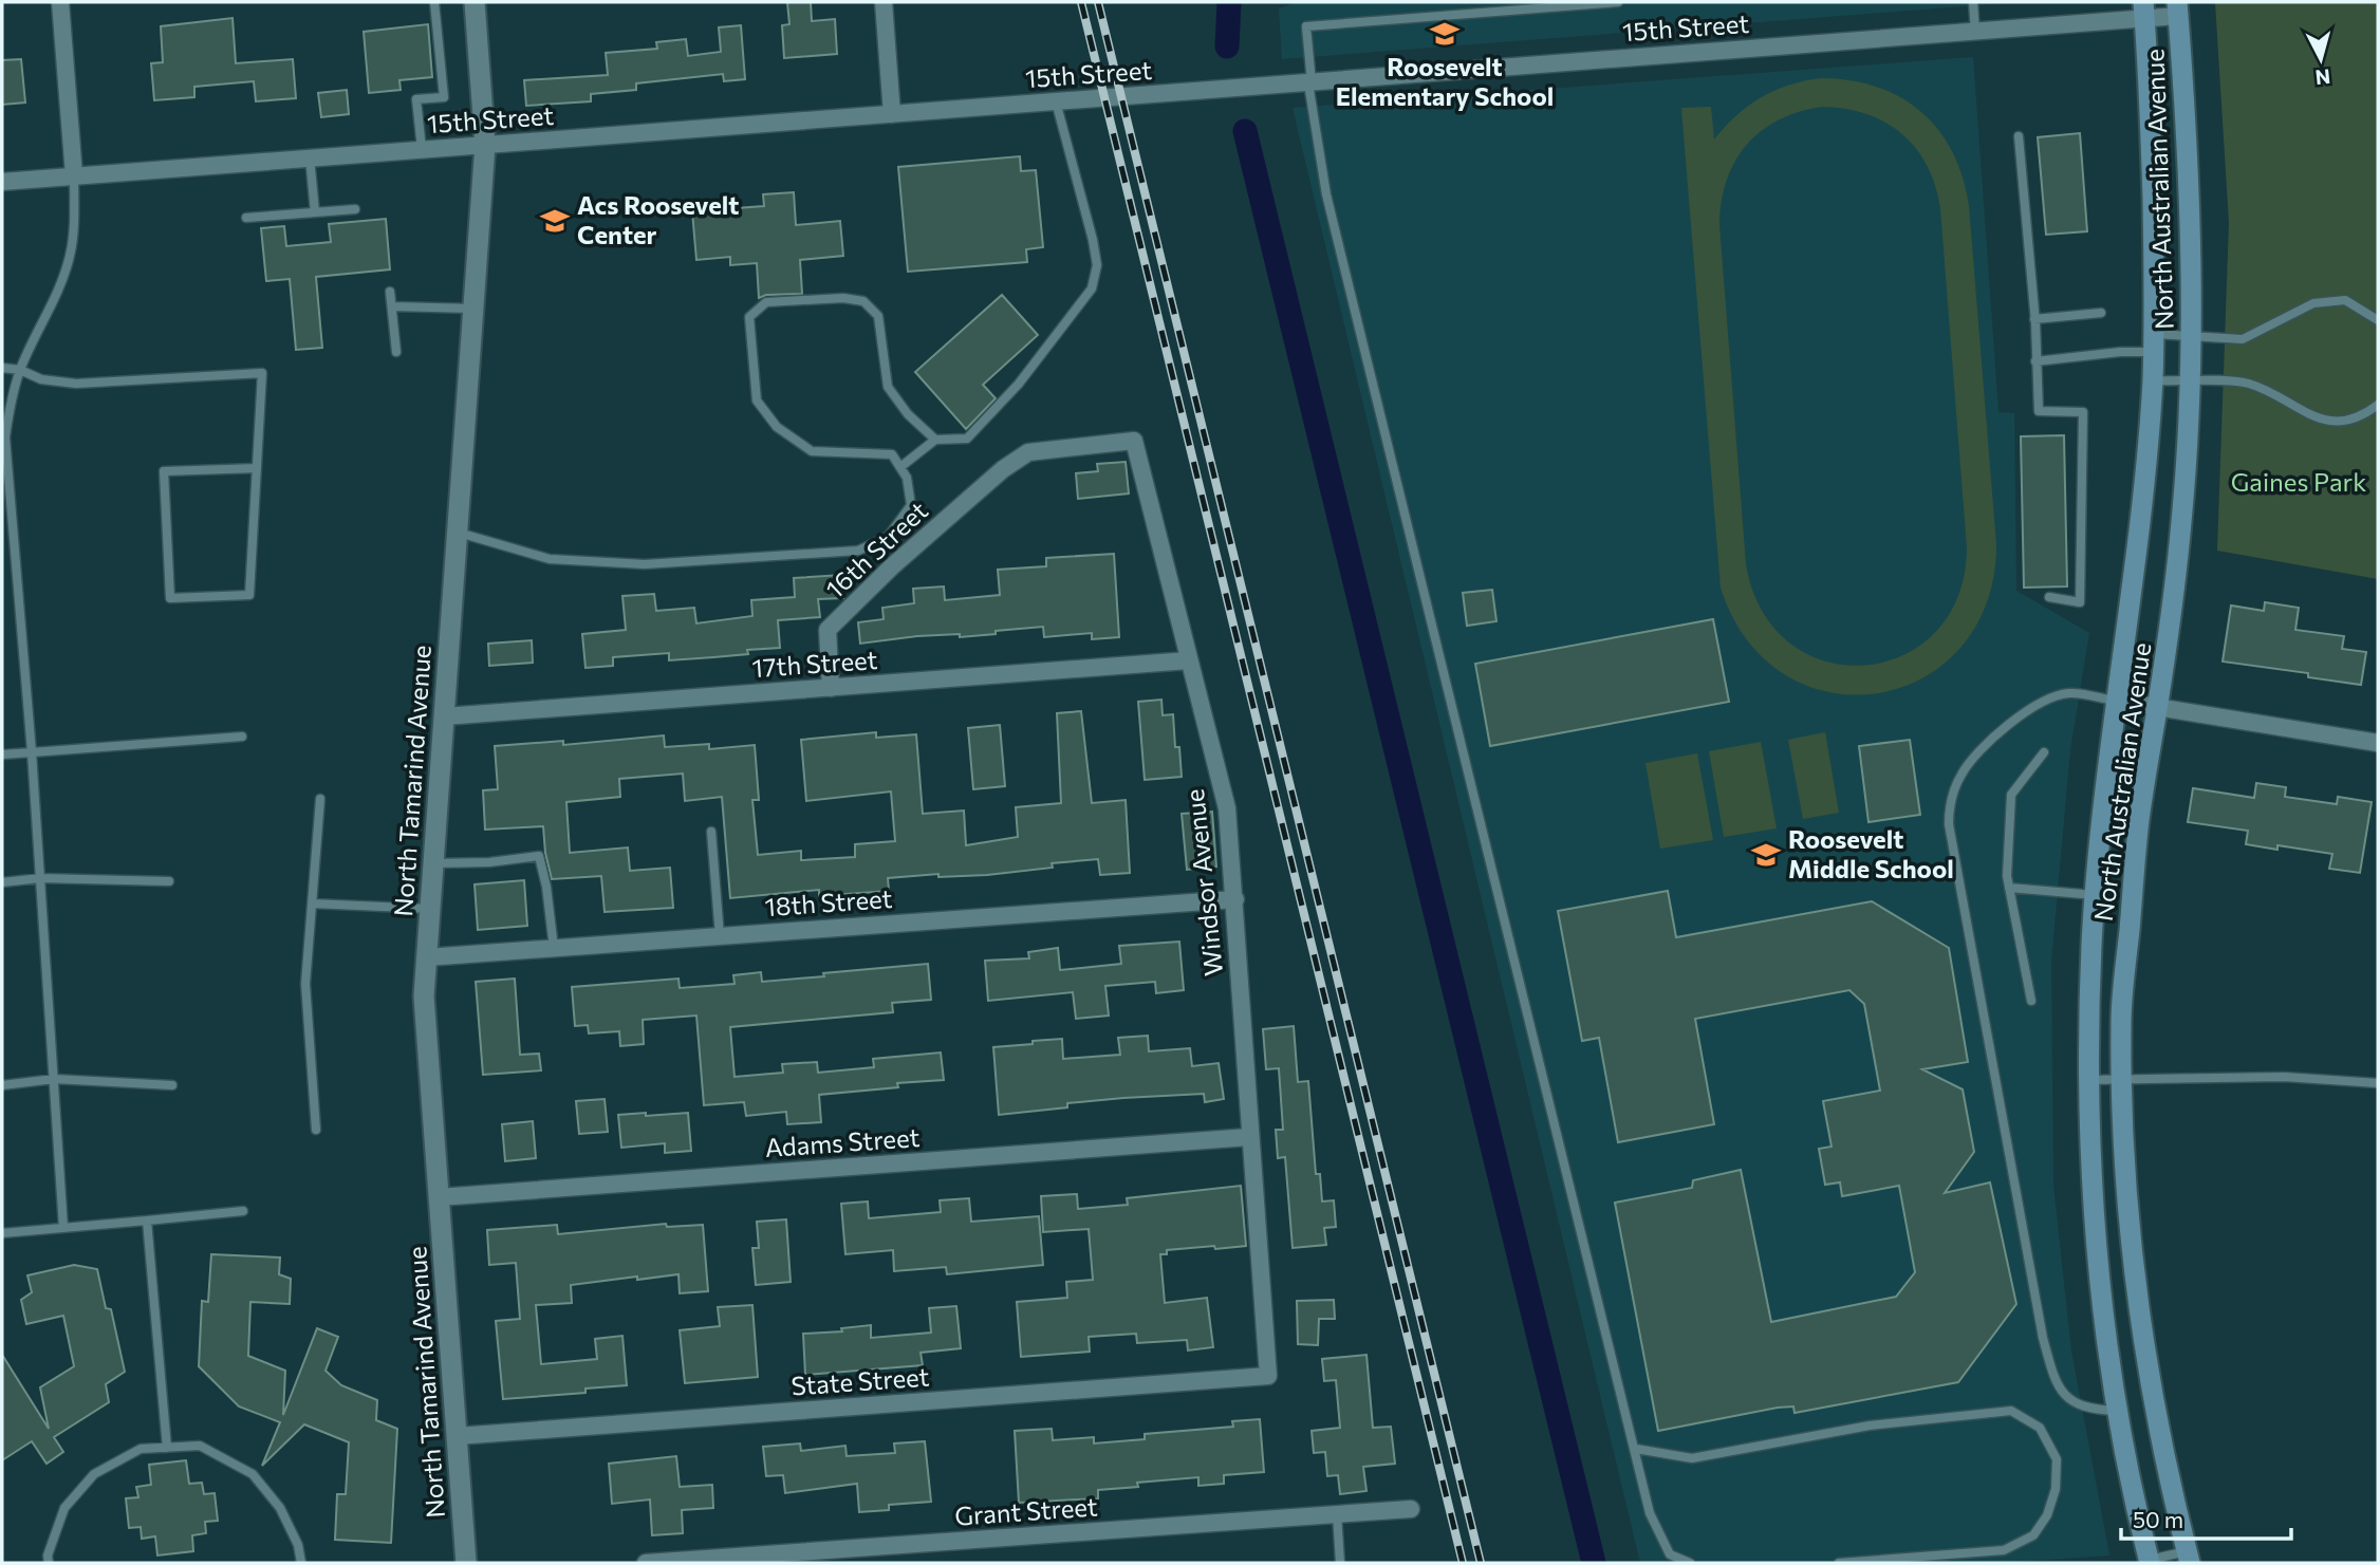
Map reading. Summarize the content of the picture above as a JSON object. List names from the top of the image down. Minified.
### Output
{"streets":{"main road":["North Australian Avenue"],"street":["15th Street","16th Street","17th Street","North Tamarind Avenue","Windsor Avenue","18th Street","Adams Street","State Street","Grant Street"]},"crossings":[["15th Street","North Australian Avenue"],["15th Street","North Tamarind Avenue"],["16th Street","17th Street"],["16th Street","Windsor Avenue"],["17th Street","North Tamarind Avenue"],["17th Street","Windsor Avenue"],["North Tamarind Avenue","18th Street"],["North Tamarind Avenue","Adams Street"],["North Tamarind Avenue","State Street"],["Windsor Avenue","18th Street"],["Windsor Avenue","Adams Street"],["Windsor Avenue","State Street"]],"parks":["Gaines Park"],"places":{"school or university":["Roosevelt Elementary School","Acs Roosevelt Center","Roosevelt Middle School"]},"scale_bar":"50 m","north":"bottom"}
